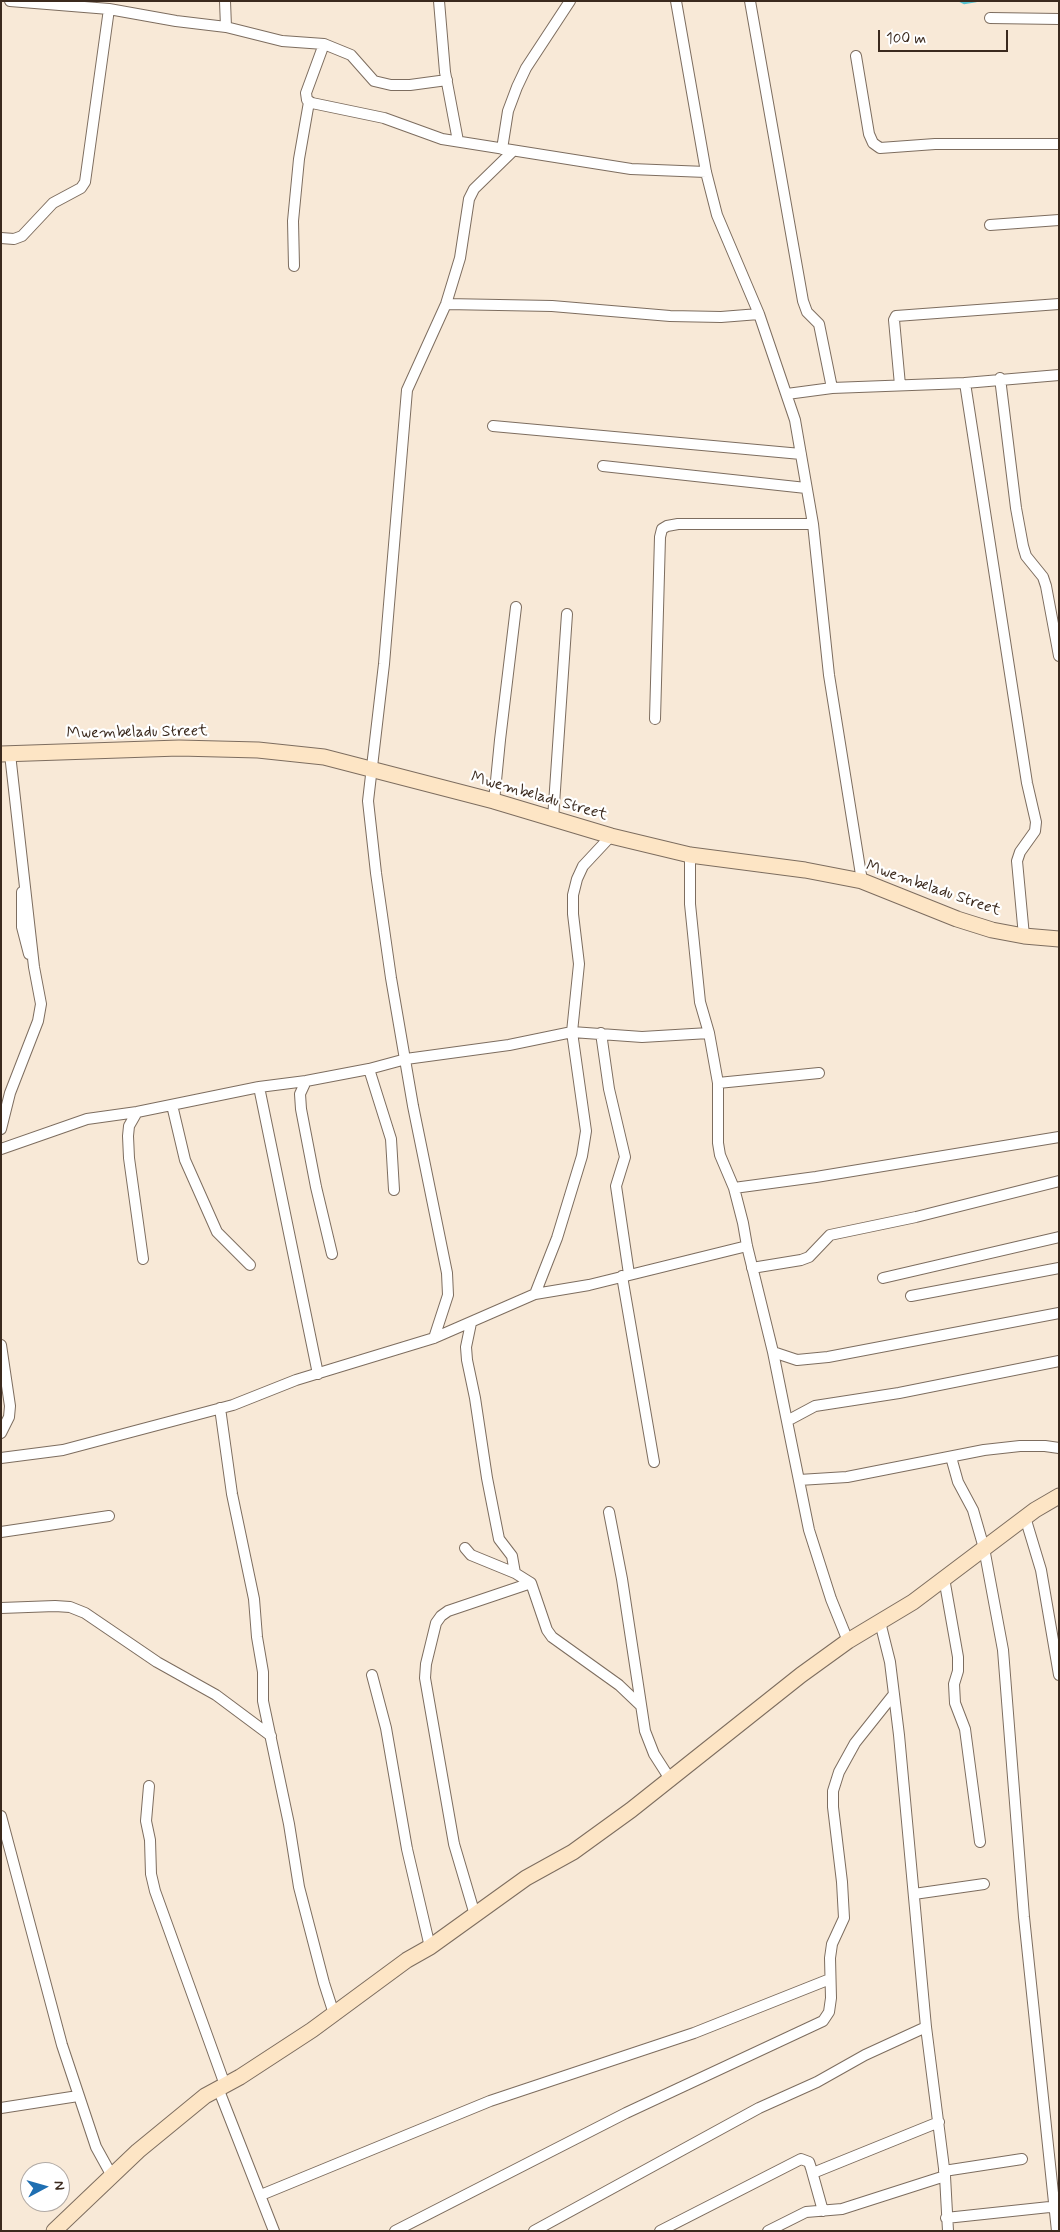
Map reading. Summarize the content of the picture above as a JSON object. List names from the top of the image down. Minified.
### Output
{"streets":{"street":["Mwembeladu Street"]},"scale_bar":"100 m","north":"right"}
